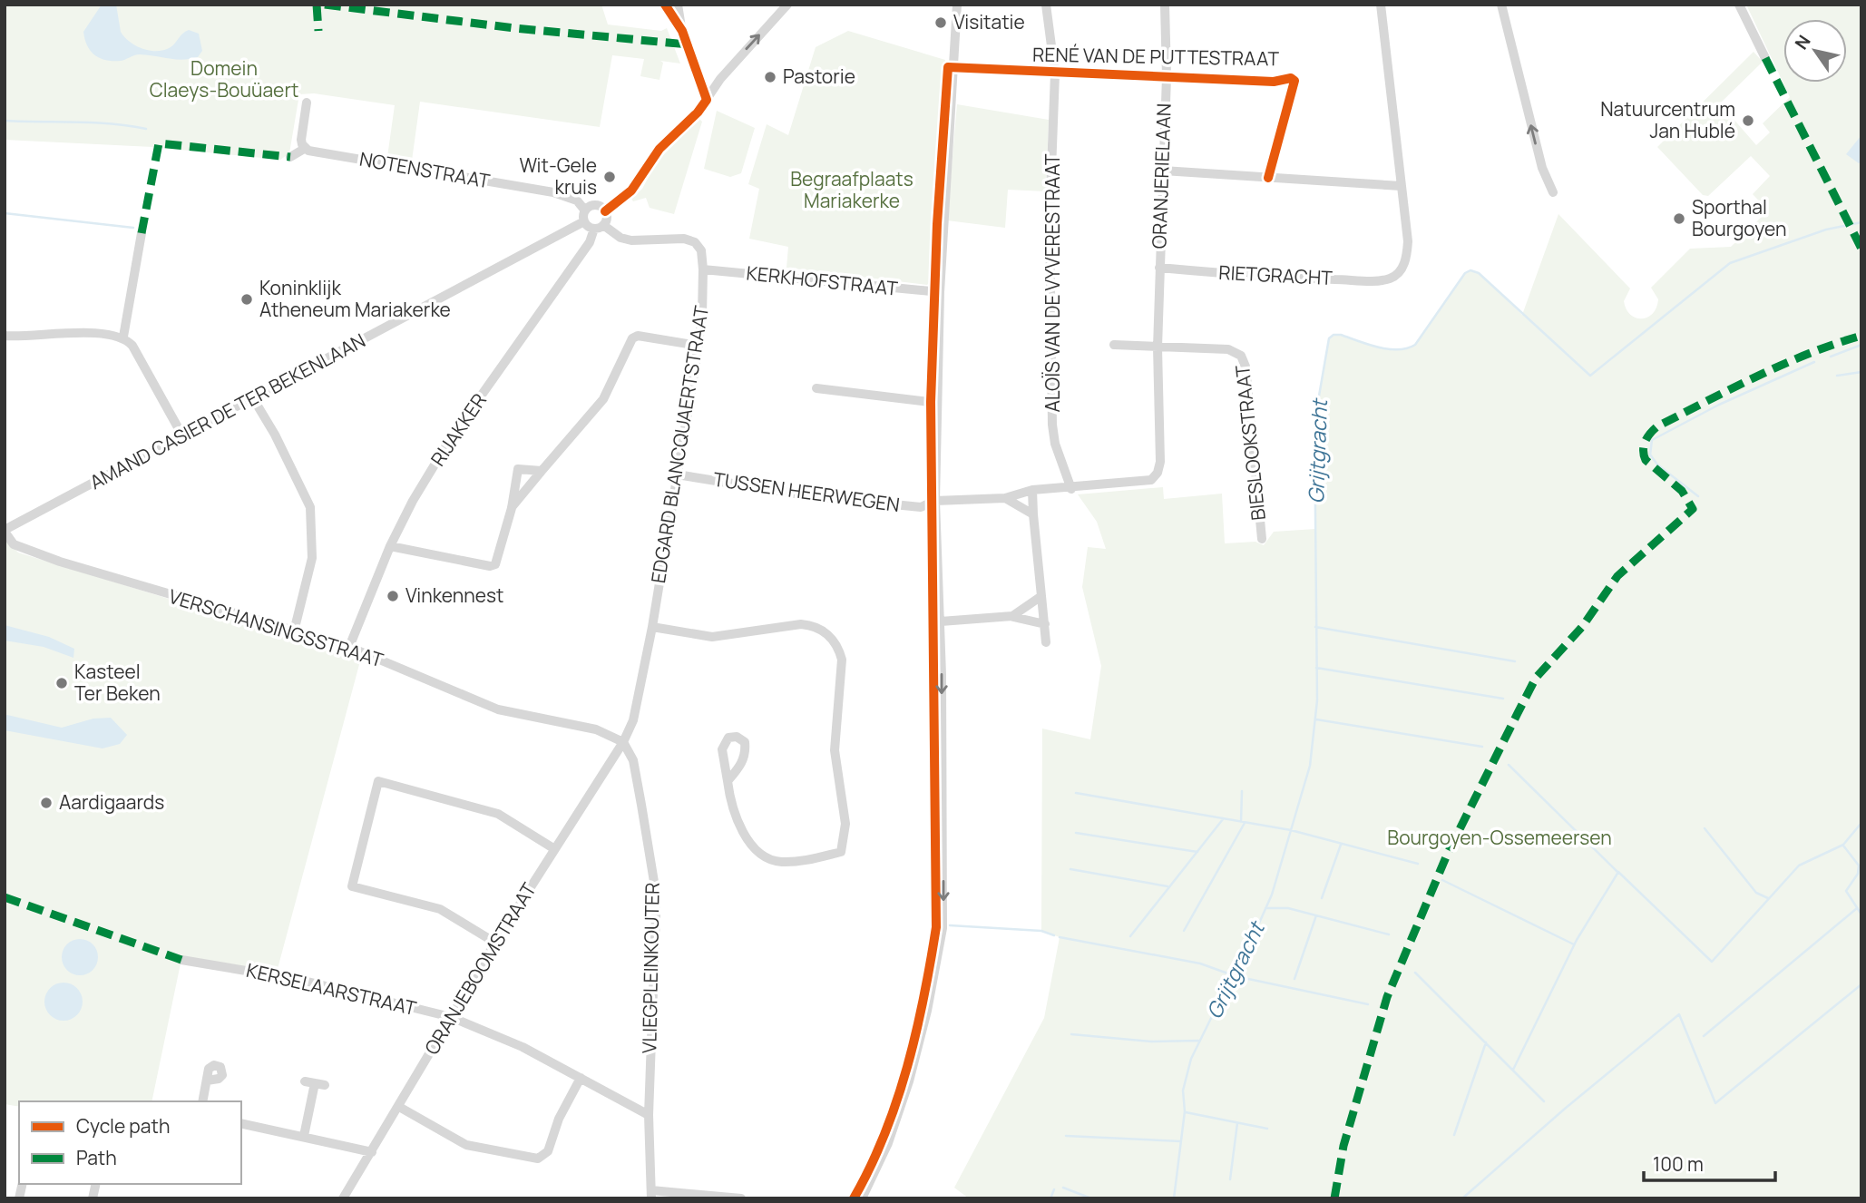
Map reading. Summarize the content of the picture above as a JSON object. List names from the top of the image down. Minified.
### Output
{"streets":{"street":["RENÉ VAN DE PUTTESTRAAT","NOTENSTRAAT","ORANJERIELAAN","RIETGRACHT","KERKHOFSTRAAT","ALOÏS VAN DE VYVERESTRAAT","AMAND CASIER DE TER BEKENLAAN","RIJAKKER","BIESLOOKSTRAAT","EDGARD BLANCQUAERTSTRAAT","TUSSEN HEERWEGEN","VERSCHANSINGSSTRAAT","VLIEGPLEINKOUTER","ORANJEBOOMSTRAAT","KERSELAARSTRAAT"]},"crossings":[["RENÉ VAN DE PUTTESTRAAT","ORANJERIELAAN"],["RENÉ VAN DE PUTTESTRAAT","ALOÏS VAN DE VYVERESTRAAT"],["NOTENSTRAAT","AMAND CASIER DE TER BEKENLAAN"],["NOTENSTRAAT","RIJAKKER"],["NOTENSTRAAT","EDGARD BLANCQUAERTSTRAAT"],["ORANJERIELAAN","RIETGRACHT"],["ORANJERIELAAN","ALOÏS VAN DE VYVERESTRAAT"],["ORANJERIELAAN","BIESLOOKSTRAAT"],["ORANJERIELAAN","TUSSEN HEERWEGEN"],["KERKHOFSTRAAT","EDGARD BLANCQUAERTSTRAAT"],["ALOÏS VAN DE VYVERESTRAAT","TUSSEN HEERWEGEN"],["AMAND CASIER DE TER BEKENLAAN","RIJAKKER"],["AMAND CASIER DE TER BEKENLAAN","EDGARD BLANCQUAERTSTRAAT"],["AMAND CASIER DE TER BEKENLAAN","VERSCHANSINGSSTRAAT"],["RIJAKKER","EDGARD BLANCQUAERTSTRAAT"],["RIJAKKER","VERSCHANSINGSSTRAAT"],["EDGARD BLANCQUAERTSTRAAT","TUSSEN HEERWEGEN"],["EDGARD BLANCQUAERTSTRAAT","VERSCHANSINGSSTRAAT"],["EDGARD BLANCQUAERTSTRAAT","VLIEGPLEINKOUTER"],["EDGARD BLANCQUAERTSTRAAT","ORANJEBOOMSTRAAT"],["VERSCHANSINGSSTRAAT","VLIEGPLEINKOUTER"],["VERSCHANSINGSSTRAAT","ORANJEBOOMSTRAAT"],["VLIEGPLEINKOUTER","ORANJEBOOMSTRAAT"],["VLIEGPLEINKOUTER","KERSELAARSTRAAT"],["ORANJEBOOMSTRAAT","KERSELAARSTRAAT"]],"water":["Grijtgracht"],"parks":["Domein Claeys-Bouüaert","Begraafplaats Mariakerke","Bourgoyen-Ossemeersen"],"places":["Visitatie","Pastorie","Natuurcentrum Jan Hublé","Wit-Gele kruis","Sporthal Bourgoyen","Koninklijk Atheneum Mariakerke","Vinkennest","Kasteel Ter Beken","Aardigaards"],"legend":["Cycle path","Path"],"scale_bar":"100 m","north":"top left"}
